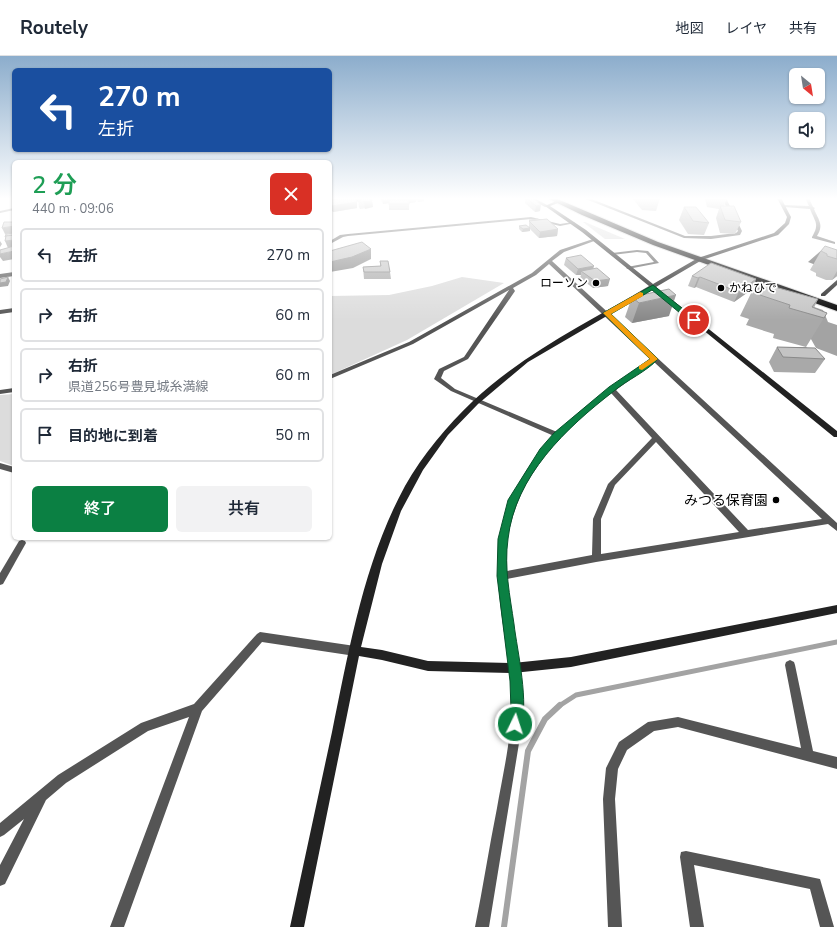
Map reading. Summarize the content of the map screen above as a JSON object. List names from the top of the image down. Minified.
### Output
{"places":["ローソン","かねひで","みつる保育園"],"north":"bottom right","page":{"header":"Routely","nav":["地図","レイヤ","共有"],"turn":["270 m","左折"],"heading":["2 分","440 m · 09:06"],"list":[{"name":"左折","value":"270 m"},{"name":"右折","value":"60 m"},{"name":"右折","note":"県道256号豊見城糸満線","value":"60 m"},{"name":"目的地に到着","value":"50 m"}],"buttons":["終了","共有"]}}
